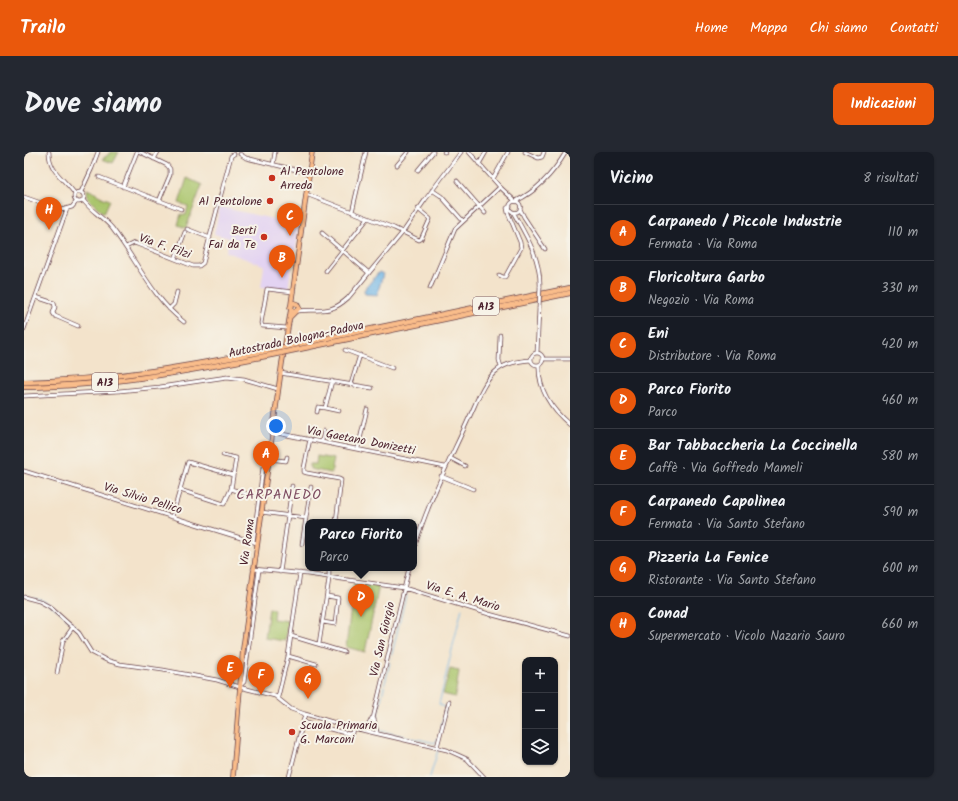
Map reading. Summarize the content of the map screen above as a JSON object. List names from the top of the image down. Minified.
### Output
{"streets":{"highway":["A13","Autostrada Bologna-Padova"],"main road":["Via Roma"],"street":["Via F. Filzi","Via Gaetano Donizetti","Via Silvio Pellico","Via E. A. Mario","Via San Giorgio"]},"crossings":[["Via Gaetano Donizetti","Via Roma"],["Via Silvio Pellico","Via Roma"],["Via Roma","Via E. A. Mario"],["Via E. A. Mario","Via San Giorgio"]],"districts":["CARPANEDO"],"places":["Al Pentolone Arreda","Al Pentolone","Berti Fai da Te","Scuola Primaria G. Marconi"],"page":{"header":"Trailo","nav":["Home","Mappa","Chi siamo","Contatti"],"title":"Dove siamo","buttons":"Indicazioni","heading":["Vicino","8 risultati"],"pins":["H","C","B","A","D","E","F","G"],"list":[{"mark":"A","name":"Carpanedo / Piccole Industrie","note":"Fermata · Via Roma","value":"110 m"},{"mark":"B","name":"Floricoltura Garbo","note":"Negozio · Via Roma","value":"330 m"},{"mark":"C","name":"Eni","note":"Distributore · Via Roma","value":"420 m"},{"mark":"D","name":"Parco Fiorito","note":"Parco","value":"460 m"},{"mark":"E","name":"Bar Tabbaccheria La Coccinella","note":"Caffè · Via Goffredo Mameli","value":"580 m"},{"mark":"F","name":"Carpanedo Capolinea","note":"Fermata · Via Santo Stefano","value":"590 m"},{"mark":"G","name":"Pizzeria La Fenice","note":"Ristorante · Via Santo Stefano","value":"600 m"},{"mark":"H","name":"Conad","note":"Supermercato · Vicolo Nazario Sauro","value":"660 m"}],"popup":["Parco Fiorito","Parco"],"map_buttons":["+","−"]}}
